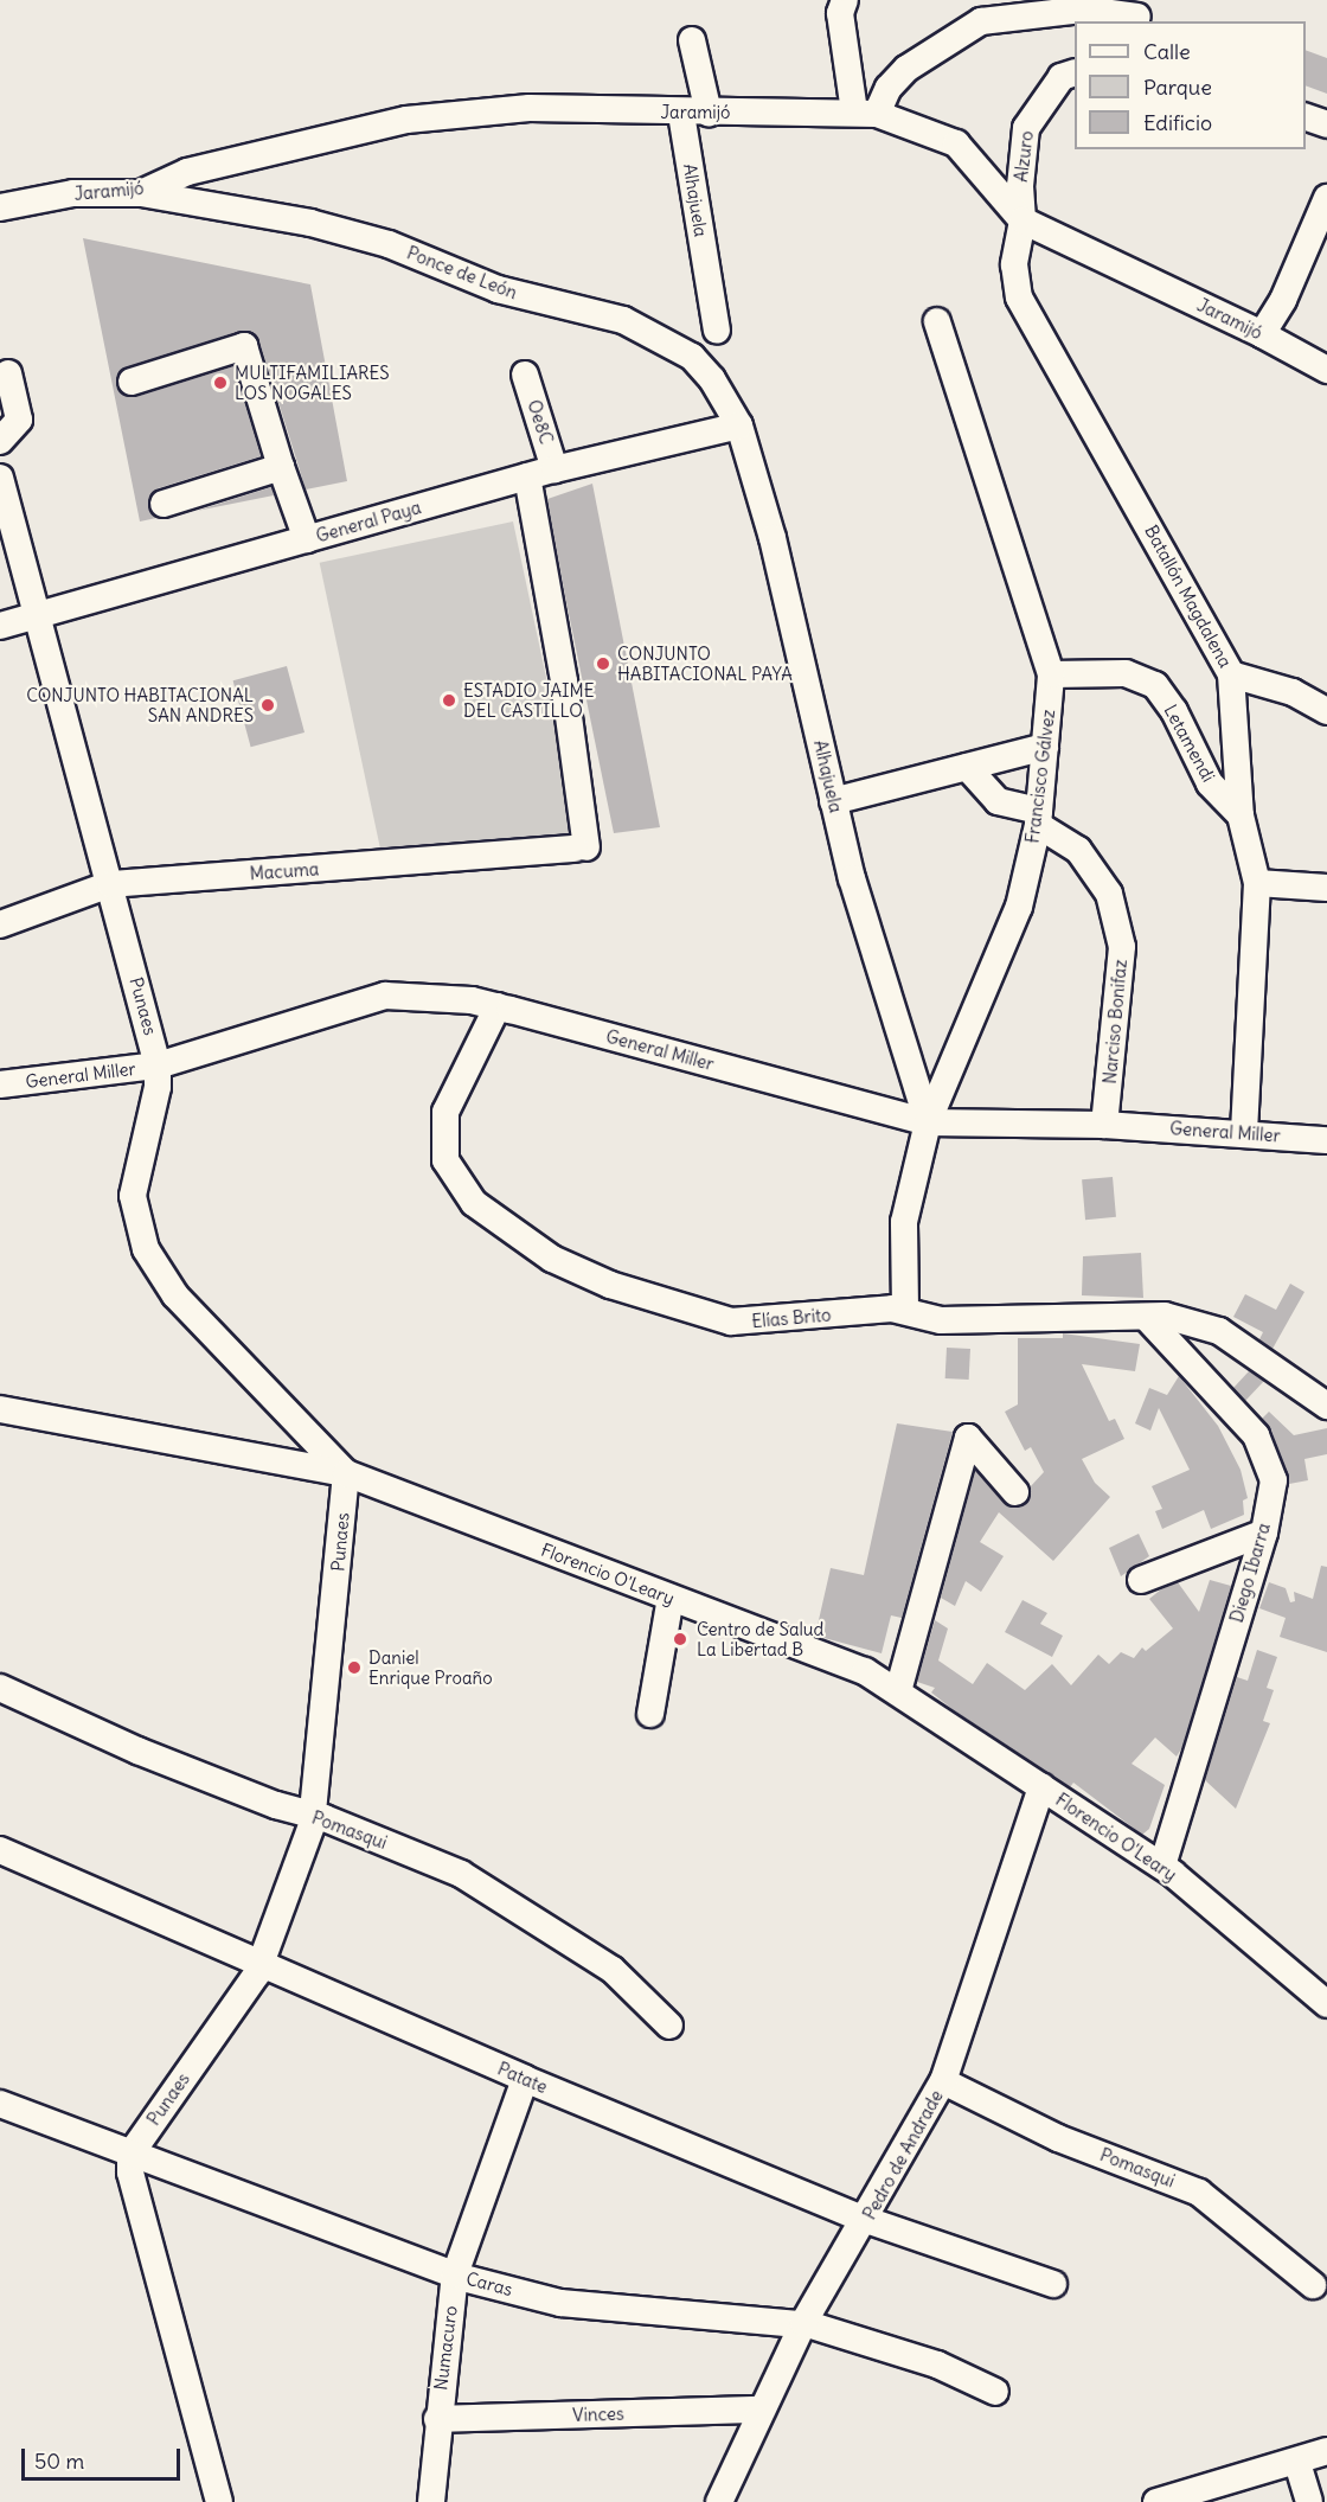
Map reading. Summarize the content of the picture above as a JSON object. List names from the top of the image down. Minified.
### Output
{"streets":{"street":["Jaramijó","Alzuro","Alhajuela","Ponce de León","Oe8C","General Paya","Batallón Magdalena","Letamendi","Francisco Gálvez","Macuma","Punaes","Narciso Bonifaz","General Miller","Elías Brito","Diego Ibarra","Florencio O'Leary","Pomasqui","Patate","Pedro de Andrade","Caras","Numacuro","Vinces"]},"crossings":[["Jaramijó","Alzuro"],["Jaramijó","Alhajuela"],["Jaramijó","Ponce de León"],["Jaramijó","Batallón Magdalena"],["Alzuro","Batallón Magdalena"],["Alhajuela","Ponce de León"],["Alhajuela","General Paya"],["Alhajuela","Francisco Gálvez"],["Alhajuela","General Miller"],["Ponce de León","General Paya"],["Oe8C","General Paya"],["General Paya","Macuma"],["General Paya","Punaes"],["Batallón Magdalena","Letamendi"],["Batallón Magdalena","General Miller"],["Letamendi","Francisco Gálvez"],["Francisco Gálvez","Narciso Bonifaz"],["Francisco Gálvez","General Miller"],["Francisco Gálvez","Elías Brito"],["Macuma","Punaes"],["Punaes","General Miller"],["Punaes","Florencio O'Leary"],["Punaes","Pomasqui"],["Punaes","Patate"],["Punaes","Caras"],["Narciso Bonifaz","General Miller"],["General Miller","Elías Brito"],["Elías Brito","Diego Ibarra"],["Diego Ibarra","Florencio O'Leary"],["Florencio O'Leary","Pedro de Andrade"],["Pomasqui","Pedro de Andrade"],["Patate","Pedro de Andrade"],["Patate","Numacuro"],["Pedro de Andrade","Caras"],["Pedro de Andrade","Vinces"],["Caras","Numacuro"],["Numacuro","Vinces"]],"places":["MULTIFAMILIARES LOS NOGALES","CONJUNTO HABITACIONAL PAYA","ESTADIO JAIME DEL CASTILLO","CONJUNTO HABITACIONAL SAN ANDRES","Centro de Salud La Libertad B","Daniel Enrique Proaño"],"legend":["Calle","Parque","Edificio"],"scale_bar":"50 m"}
